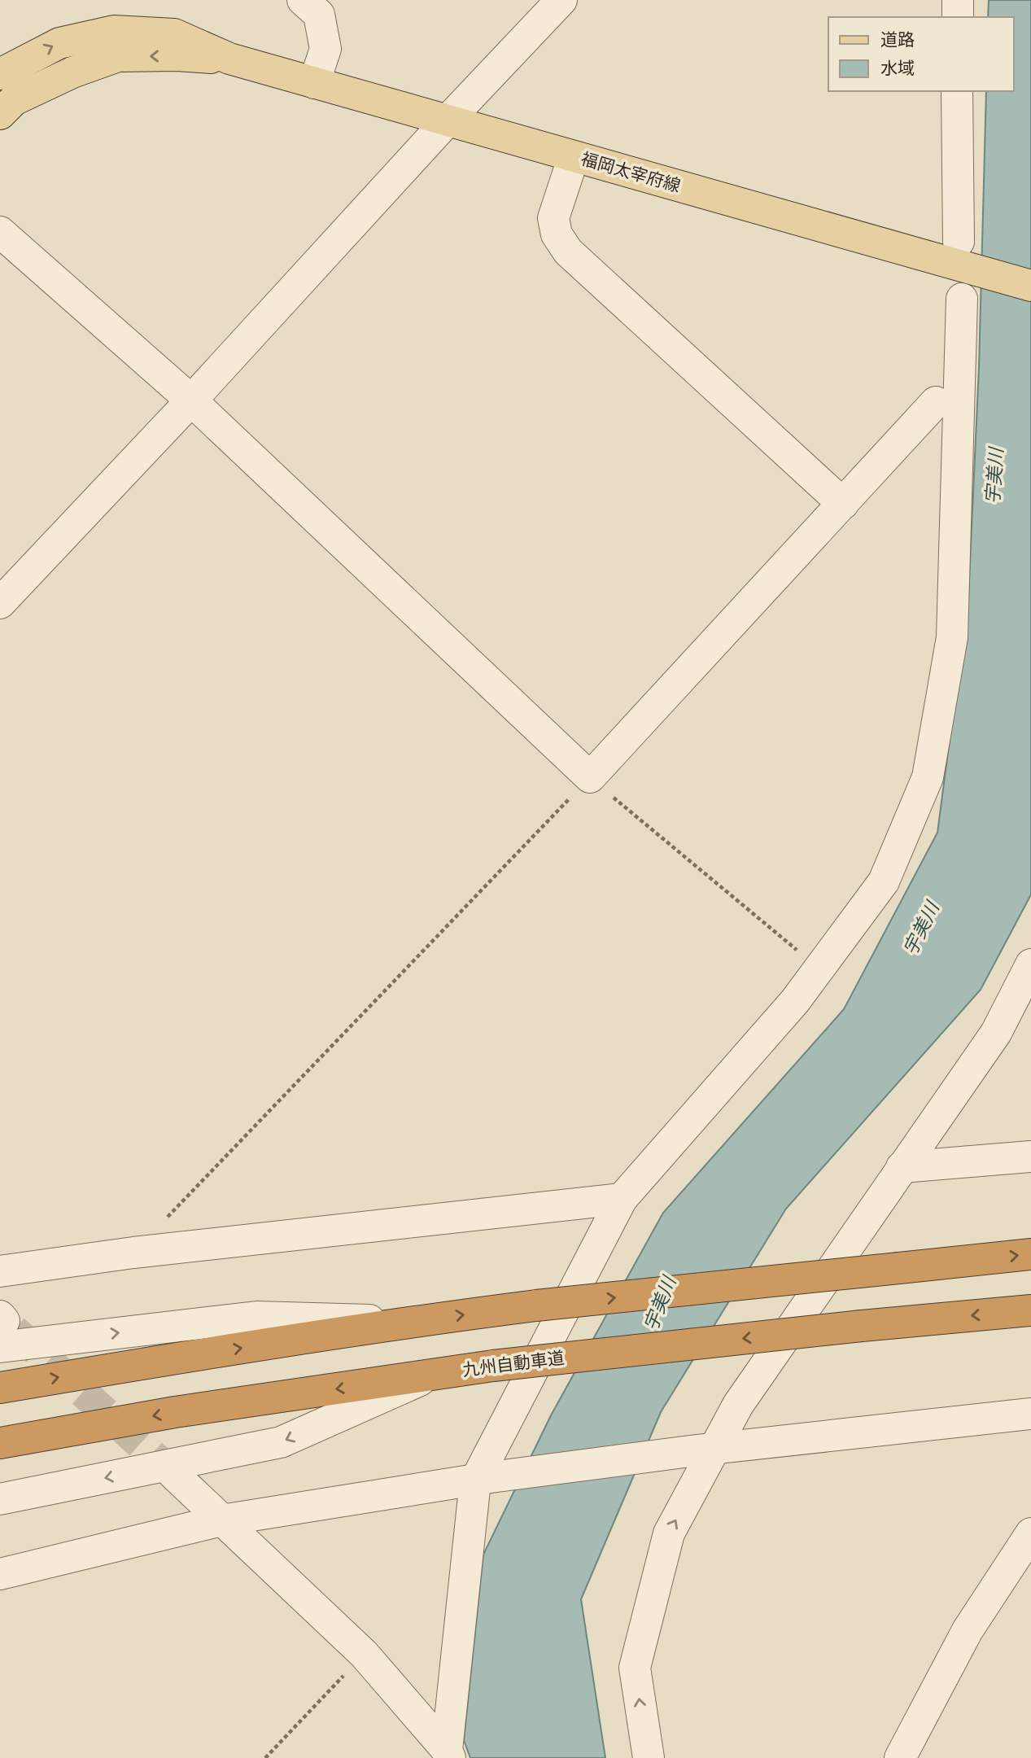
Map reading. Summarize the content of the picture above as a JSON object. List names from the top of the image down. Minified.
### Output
{"streets":{"highway":["九州自動車道"],"main road":["福岡太宰府線"]},"water":["宇美川"],"legend":["道路","水域"]}
